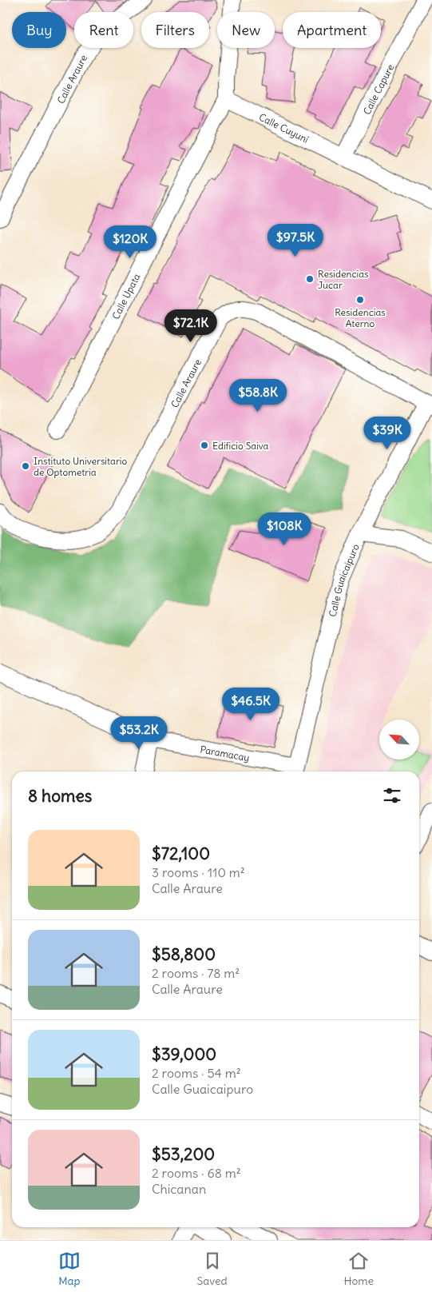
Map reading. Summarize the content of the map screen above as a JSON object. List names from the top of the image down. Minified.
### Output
{"streets":{"street":["Calle Araure","Calle Capure","Calle Cuyuní","Calle Upata","Calle Guaicaipuro","Paramacay"]},"crossings":[["Calle Araure","Calle Guaicaipuro"],["Calle Capure","Calle Cuyuní"],["Calle Cuyuní","Calle Upata"],["Calle Guaicaipuro","Paramacay"]],"places":["Residencias Jucar","Residencias Aterno","Edificio Saiva","Instituto Universitario de Optometria"],"north":"top left","page":{"chip":["Buy","Rent","Filters","New","Apartment"],"price":["$97.5K","$120K","$72.1K","$58.8K","$39K","$108K","$46.5K","$53.2K"],"heading":"8 homes","list":[{"name":"$72,100","note":"3 rooms · 110 m² · Calle Araure"},{"name":"$58,800","note":"2 rooms · 78 m² · Calle Araure"},{"name":"$39,000","note":"2 rooms · 54 m² · Calle Guaicaipuro"},{"name":"$53,200","note":"2 rooms · 68 m² · Chicanan"}],"tabs":["Map","Saved","Home"]}}
